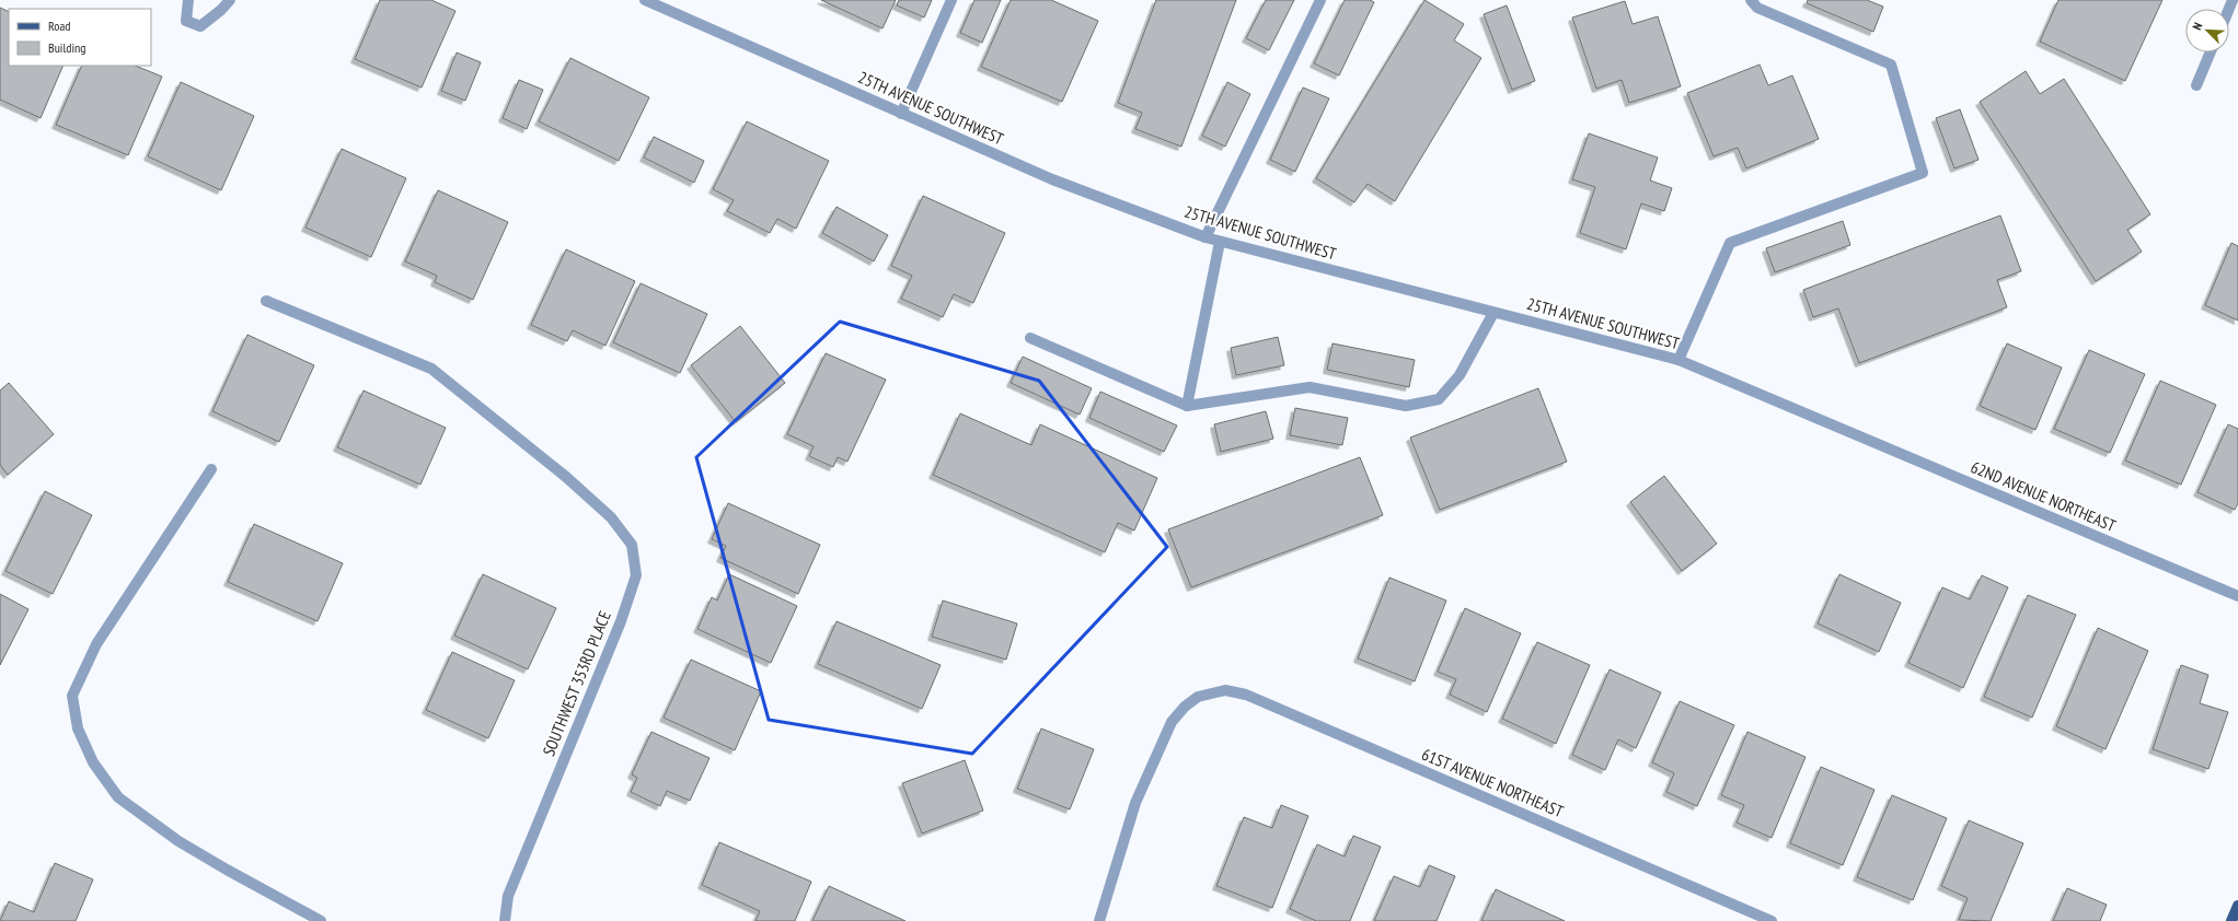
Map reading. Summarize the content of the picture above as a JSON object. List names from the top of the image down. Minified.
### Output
{"streets":{"street":["25TH AVENUE SOUTHWEST","62ND AVENUE NORTHEAST","SOUTHWEST 353RD PLACE","61ST AVENUE NORTHEAST"]},"crossings":[["25TH AVENUE SOUTHWEST","62ND AVENUE NORTHEAST"]],"legend":["Road","Building"],"north":"top left"}
